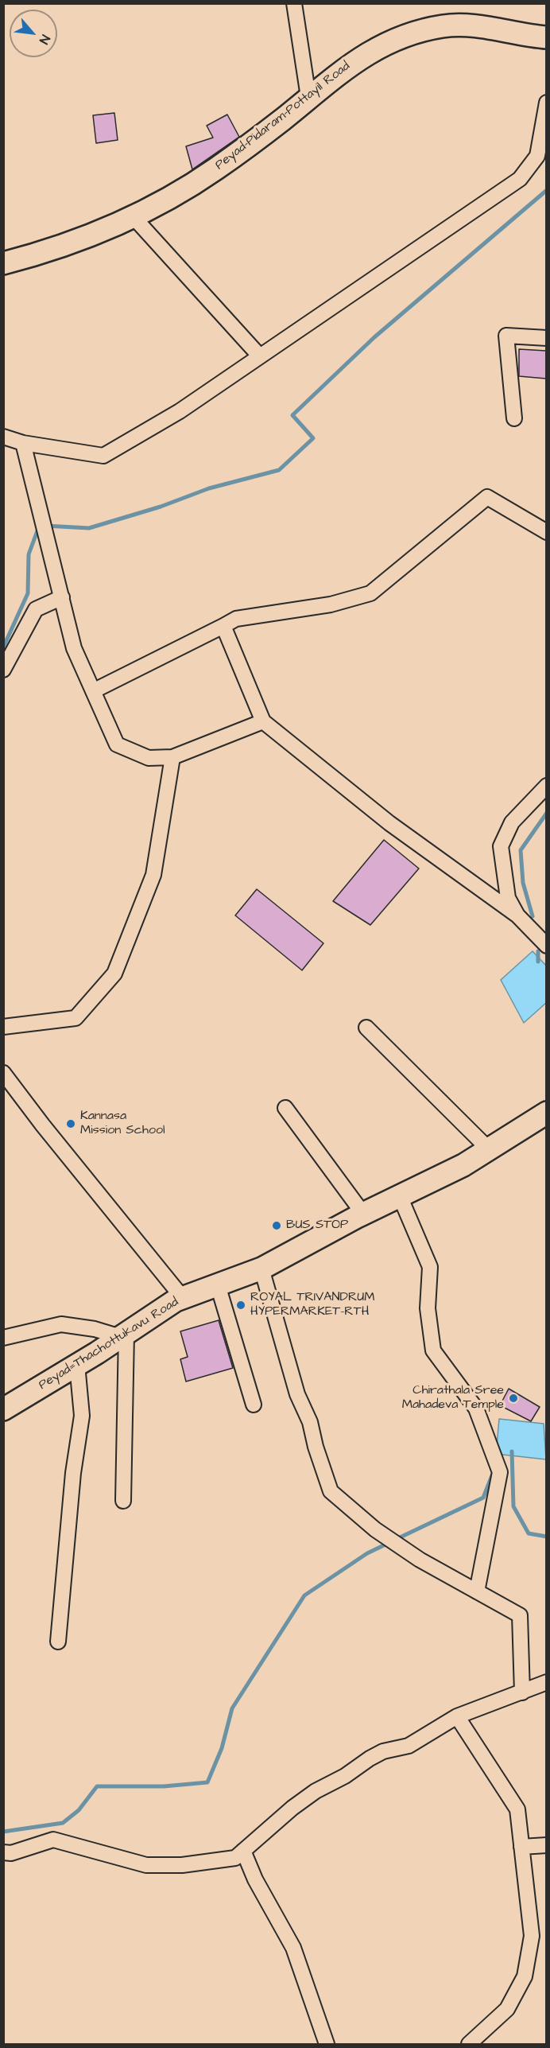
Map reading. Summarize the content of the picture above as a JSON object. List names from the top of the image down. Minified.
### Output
{"streets":{"main road":["Peyad-Pidaram-Pottayil Road","Peyad=Thachottukavu Road"]},"places":["Kannasa Mission School","BUS STOP","ROYAL TRIVANDRUM HYPERMARKET-RTH","Chirathala Sree Mahadeva Temple"],"north":"bottom right"}
